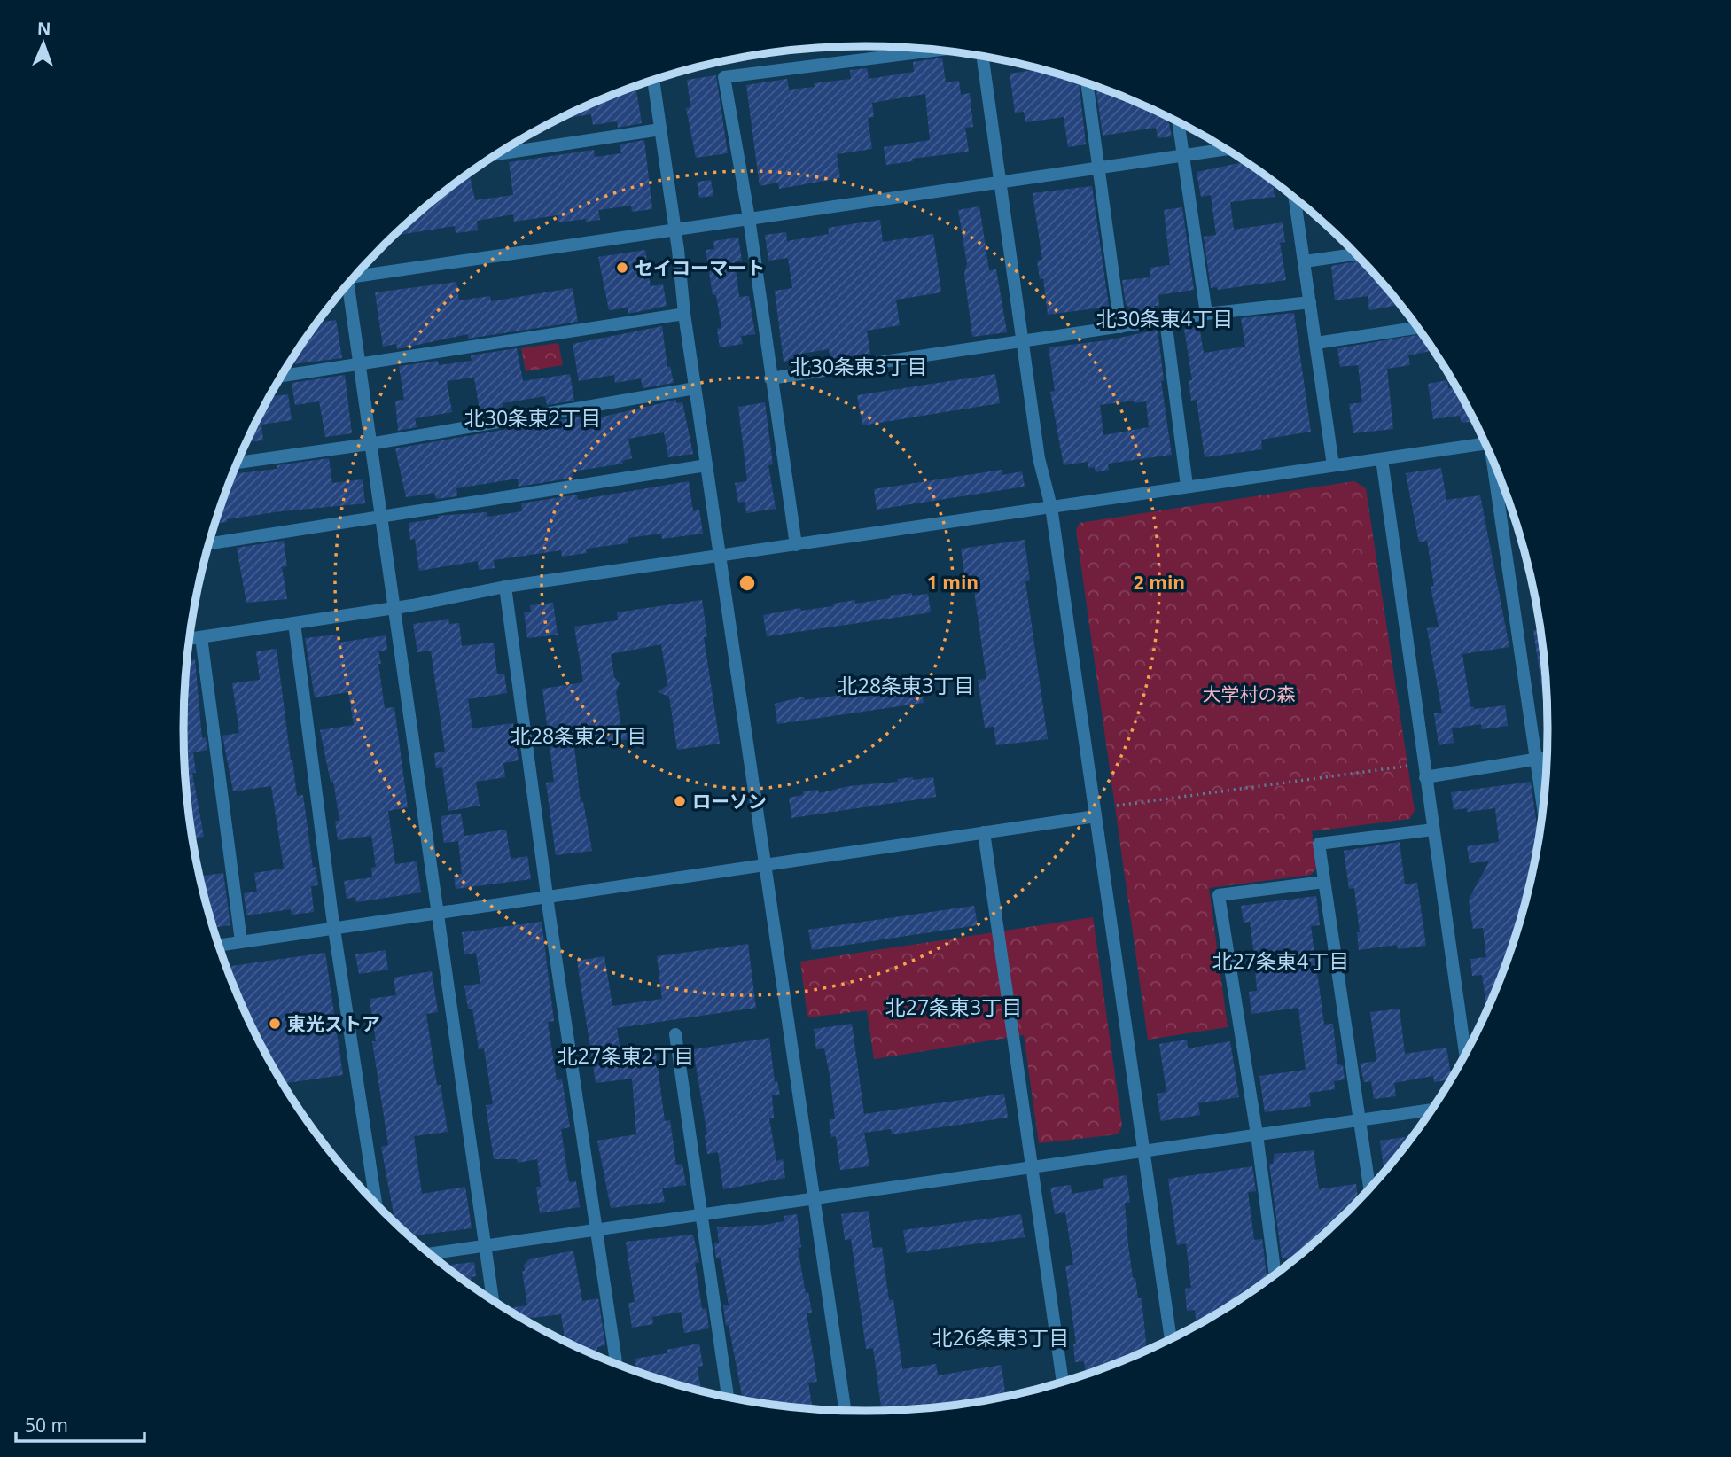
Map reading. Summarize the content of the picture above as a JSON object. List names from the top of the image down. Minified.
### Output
{"districts":["北30条東4丁目","北30条東3丁目","北30条東2丁目","北28条東3丁目","北28条東2丁目","北27条東4丁目","北27条東3丁目","北27条東2丁目","北26条東3丁目"],"parks":["大学村の森"],"places":["セイコーマート","ローソン","東光ストア"],"scale_bar":"50 m","north":"top","rings":["1 min","2 min"]}
